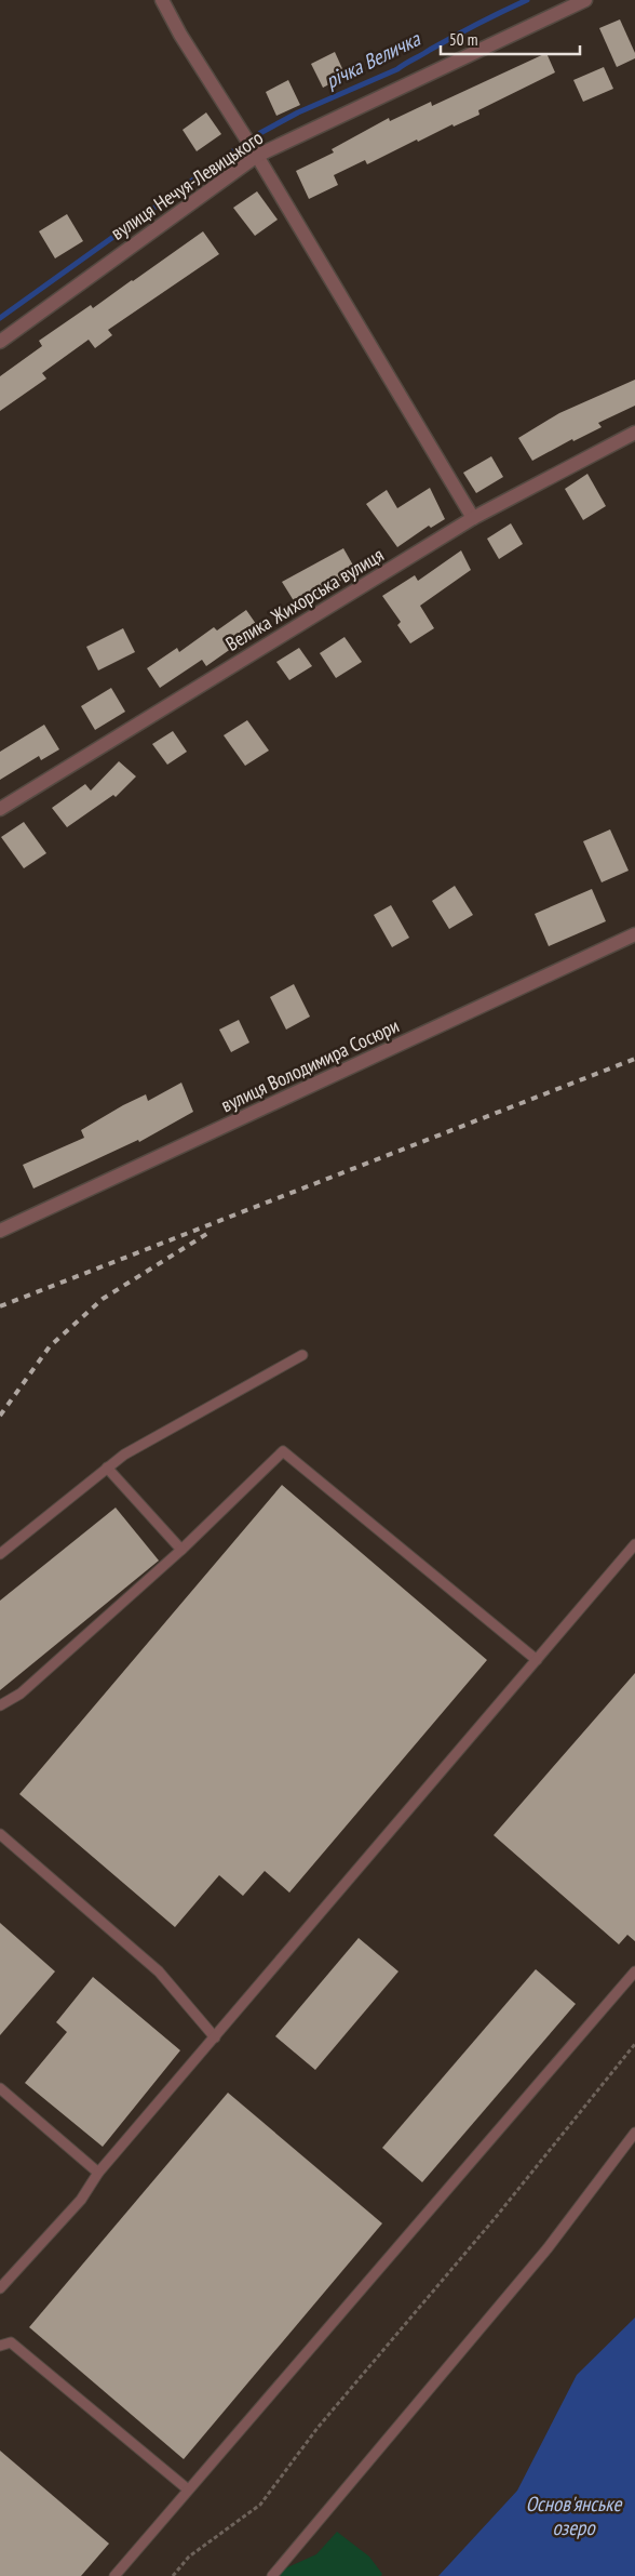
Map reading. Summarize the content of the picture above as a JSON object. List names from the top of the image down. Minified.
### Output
{"streets":{"street":["вулиця Нечуя-Левицького","Велика Жихорська вулиця","вулиця Володимира Сосюри"]},"water":["річка Величка","Основ'янське озеро"],"scale_bar":"50 m"}
